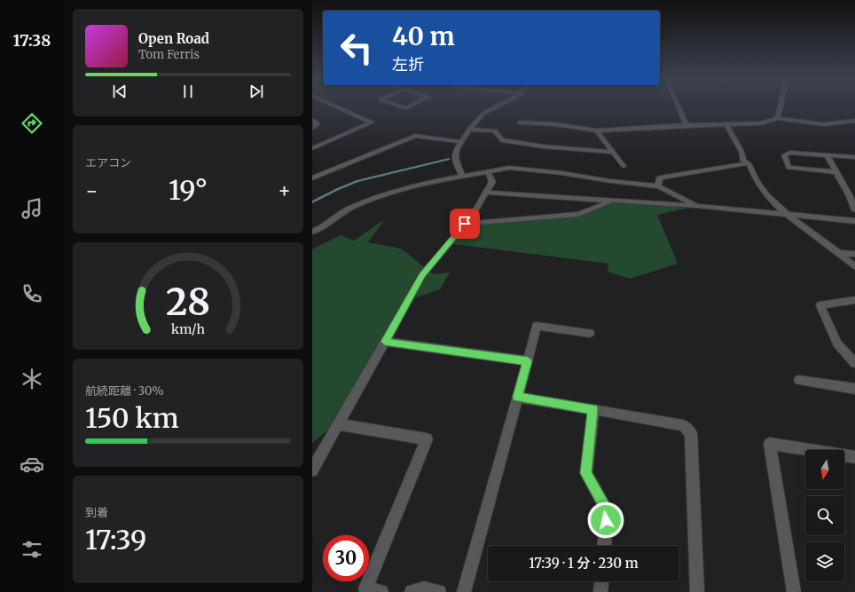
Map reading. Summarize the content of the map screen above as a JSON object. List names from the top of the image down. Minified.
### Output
{"north":"bottom","page":{"tabs":"17:38","turn":["40 m","左折"],"song":["Open Road","Tom Ferris"],"tile":["エアコン",["航続距離 · 30%","150 km"],["到着","17:39"]],"heat":["−","19°","+"],"limit":"30","trip":"17:39 · 1 分 · 230 m","gauge":["28","km/h"]}}
